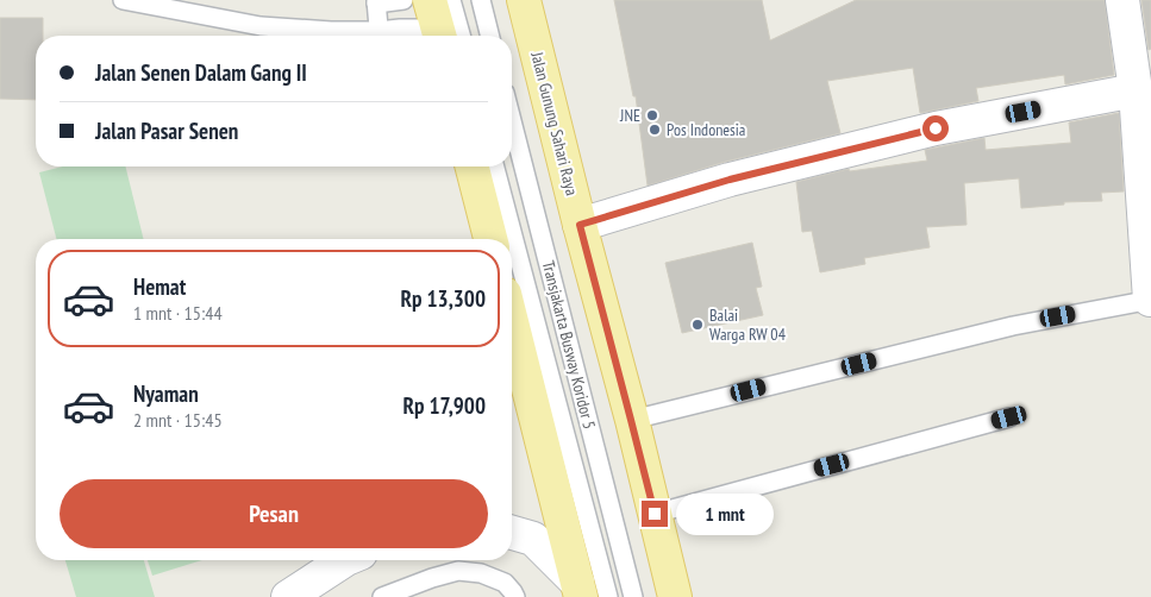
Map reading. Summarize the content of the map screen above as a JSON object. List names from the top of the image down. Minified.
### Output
{"streets":{"main road":["Jalan Gunung Sahari Raya"],"lane":["Transjakarta Busway Koridor 5"]},"places":["JNE","Pos Indonesia","Balai Warga RW 04"],"page":{"banner":["Jalan Senen Dalam Gang II","Jalan Pasar Senen"],"list":[{"name":"Hemat","note":"1 mnt · 15:44","value":"Rp 13,300"},{"name":"Nyaman","note":"2 mnt · 15:45","value":"Rp 17,900"}],"buttons":"Pesan","bubble":"1 mnt"}}
